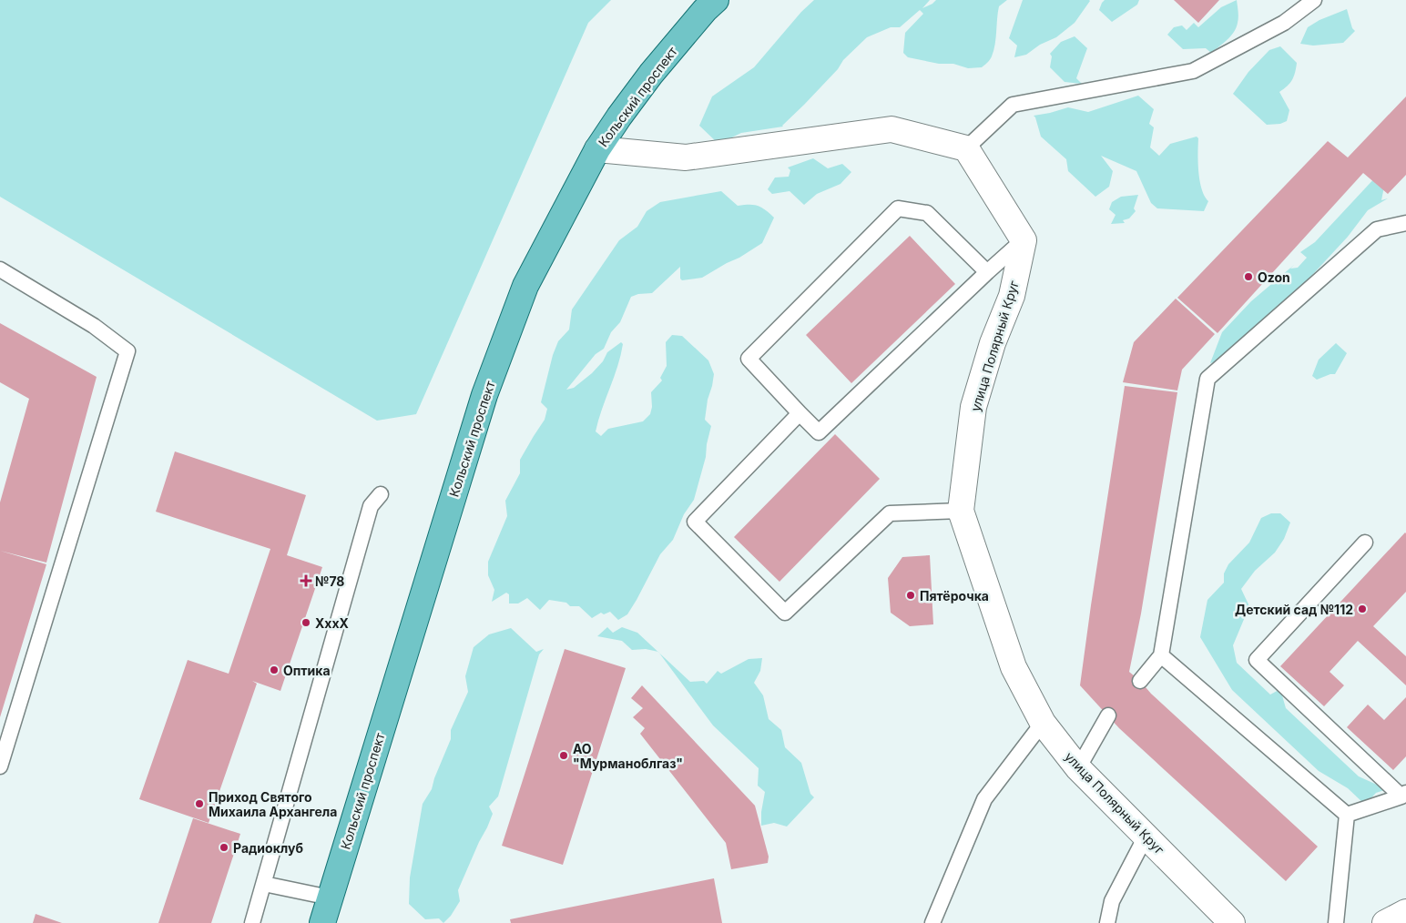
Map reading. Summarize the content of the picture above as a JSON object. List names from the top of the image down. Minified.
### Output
{"streets":{"main road":["Кольский проспект"],"street":["улица Полярный Круг"]},"places":{"other":["Ozon","Пятёрочка","Детский сад №112","XxxX","Оптика","AO \"Мурманоблгаз\"","Приход Святого Михаила Архангела","Радиоклуб"],"health":["№78"]}}
